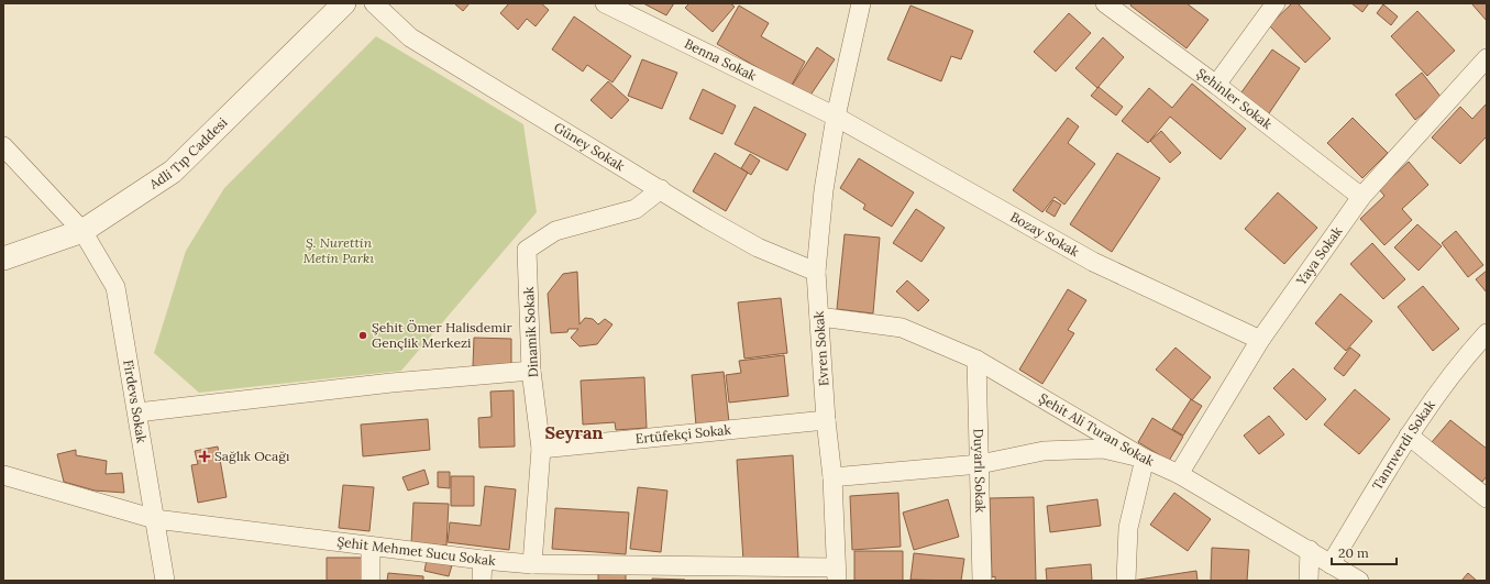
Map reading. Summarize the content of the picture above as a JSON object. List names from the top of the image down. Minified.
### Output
{"streets":{"street":["Benna Sokak","Şehinler Sokak","Güney Sokak","Adli Tıp Caddesi","Bozay Sokak","Yaya Sokak","Dinamik Sokak","Evren Sokak","Firdevs Sokak","Şehit Ali Turan Sokak","Ertüfekçi Sokak","Tanrıverdi Sokak","Duyarlı Sokak","Şehit Mehmet Sucu Sokak"]},"crossings":[["Benna Sokak","Bozay Sokak"],["Benna Sokak","Evren Sokak"],["Şehinler Sokak","Yaya Sokak"],["Güney Sokak","Dinamik Sokak"],["Güney Sokak","Evren Sokak"],["Adli Tıp Caddesi","Firdevs Sokak"],["Bozay Sokak","Yaya Sokak"],["Bozay Sokak","Evren Sokak"],["Yaya Sokak","Şehit Ali Turan Sokak"],["Dinamik Sokak","Ertüfekçi Sokak"],["Dinamik Sokak","Şehit Mehmet Sucu Sokak"],["Evren Sokak","Şehit Ali Turan Sokak"],["Evren Sokak","Ertüfekçi Sokak"],["Evren Sokak","Şehit Mehmet Sucu Sokak"],["Firdevs Sokak","Şehit Mehmet Sucu Sokak"],["Şehit Ali Turan Sokak","Tanrıverdi Sokak"],["Şehit Ali Turan Sokak","Duyarlı Sokak"]],"districts":["Seyran"],"parks":["Ş. Nurettin Metin Parkı"],"places":{"other":["Şehit Ömer Halisdemir Gençlik Merkezi"],"health":["Sağlık Ocağı"]},"scale_bar":"20 m"}
